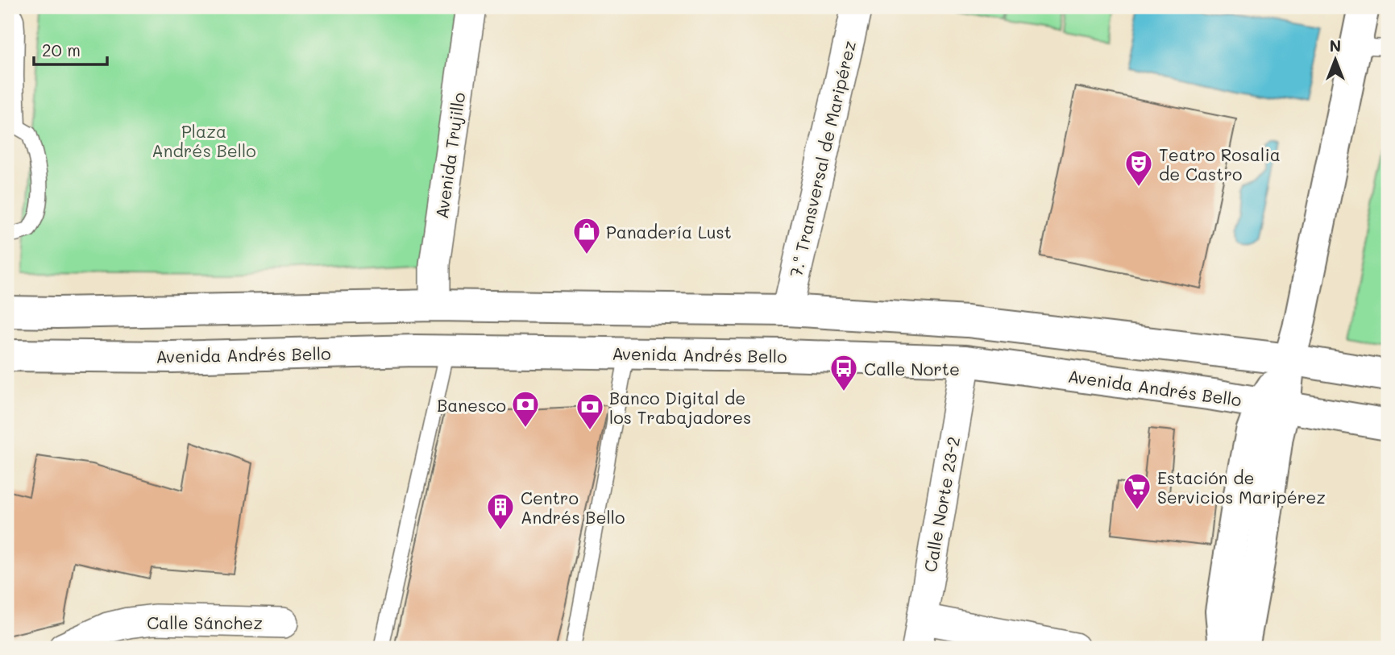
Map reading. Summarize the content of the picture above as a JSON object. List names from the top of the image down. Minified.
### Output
{"streets":{"street":["Avenida Trujillo","7.ª Transversal de Maripérez","Avenida Andrés Bello","Calle Norte 23-2","Calle Sánchez"]},"crossings":[["Avenida Andrés Bello","Calle Norte 23-2"]],"parks":["Plaza Andrés Bello"],"places":{"theatre":["Teatro Rosalia de Castro"],"shop":["Panadería Lust"],"bus stop":["Calle Norte"],"bank":["Banesco","Banco Digital de los Trabajadores"],"supermarket":["Estación de Servicios Maripérez"],"building":["Centro Andrés Bello"]},"scale_bar":"20 m","north":"top"}
